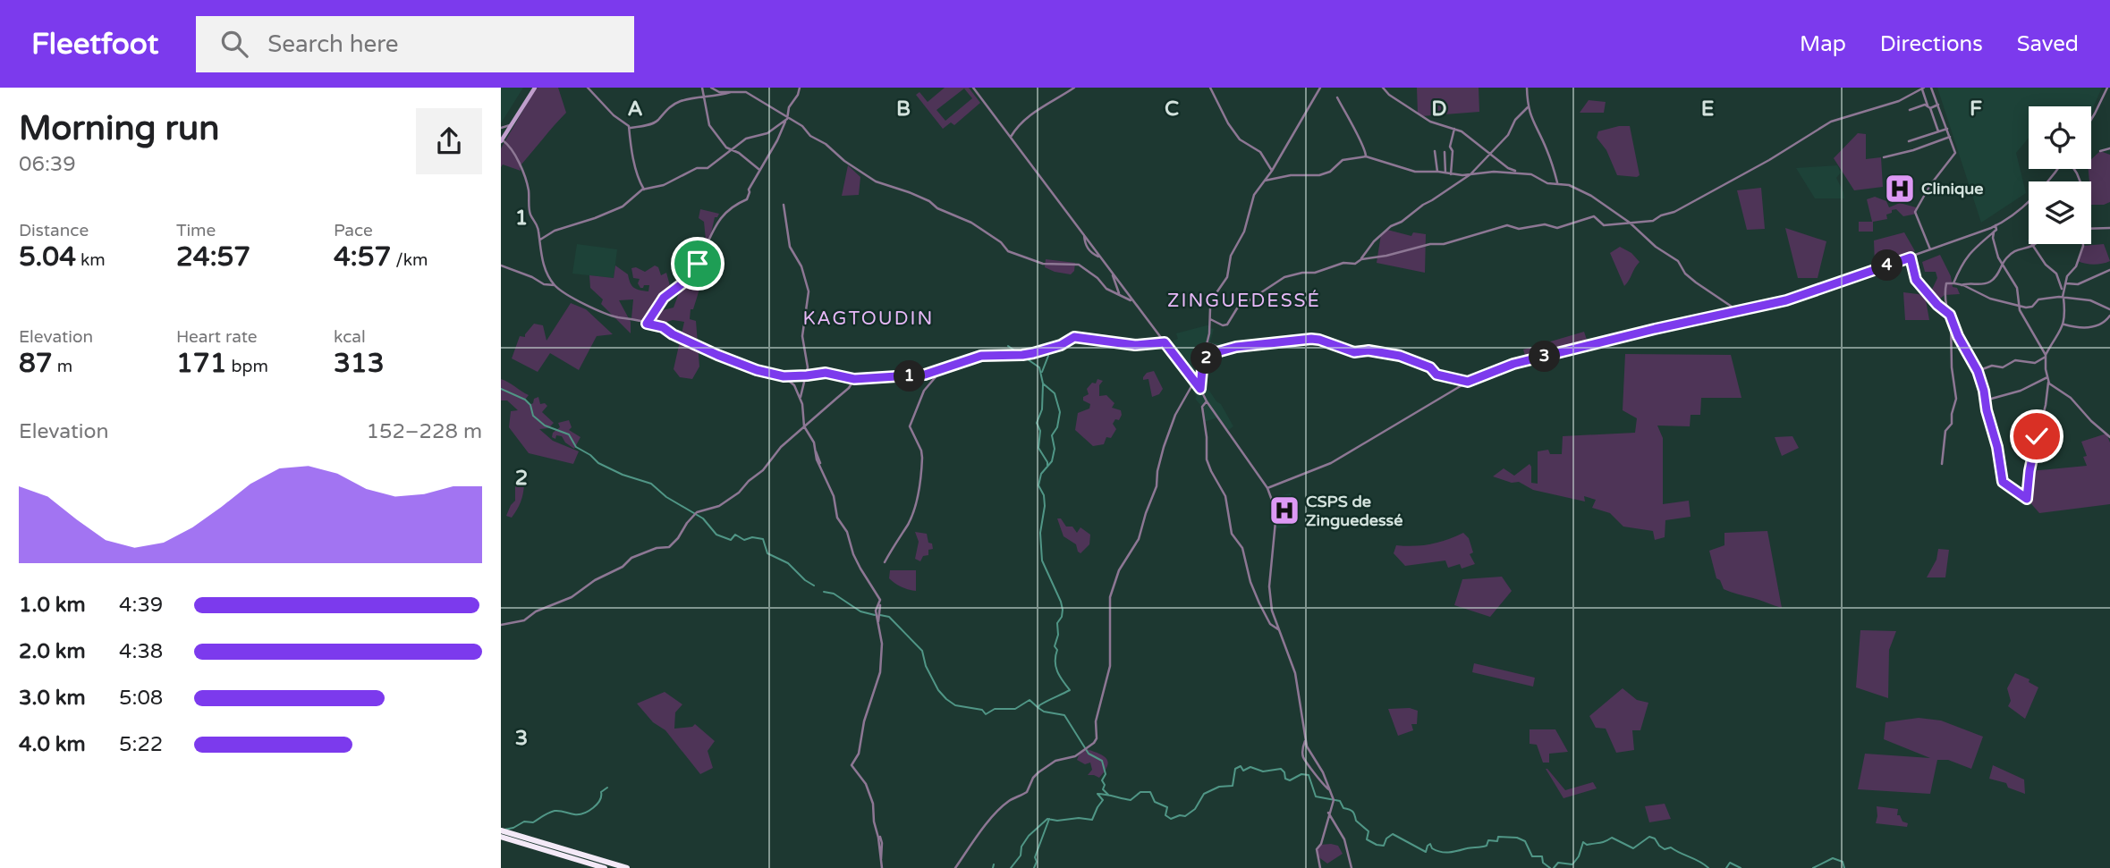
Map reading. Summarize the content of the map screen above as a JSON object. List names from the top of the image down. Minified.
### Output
{"districts":["ZINGUEDESSÉ","KAGTOUDIN"],"places":{"hospital":["Clinique","CSPS de Zinguedessé"]},"page":{"header":"Fleetfoot","search":"Search here","nav":["Map","Directions","Saved"],"heading":["Morning run","06:39"],"stats":[["Distance","5.04 km"],["Time","24:57"],["Pace","4:57 /km"],["Elevation","87 m"],["Heart rate","171 bpm"],["kcal","313"]],"pins":["4","3","2","1"],"chart":["Elevation","152–228 m"],"list":[{"name":"1.0 km","note":"4:39"},{"name":"2.0 km","note":"4:38"},{"name":"3.0 km","note":"5:08"},{"name":"4.0 km","note":"5:22"}]},"grid":{"columns":["A","B","C","D","E","F"],"rows":["1","2","3"]}}
